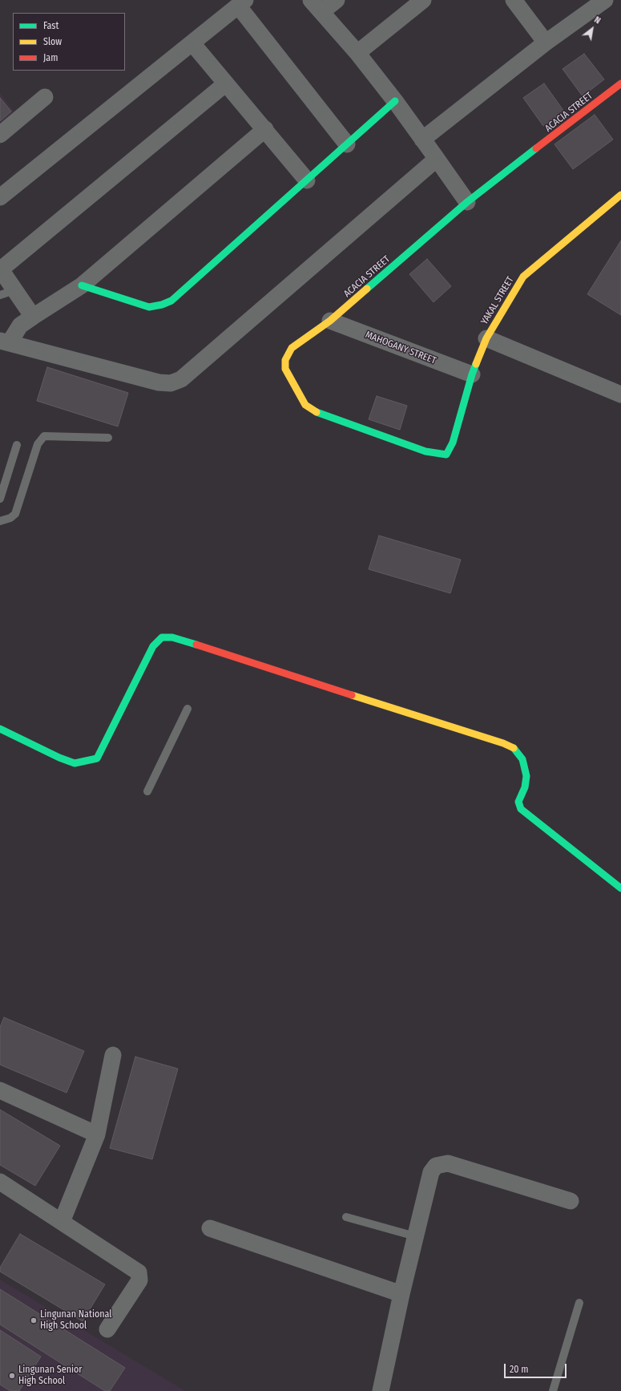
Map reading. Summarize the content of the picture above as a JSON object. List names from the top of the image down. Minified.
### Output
{"streets":{"street":["ACACIA STREET","YAKAL STREET","MAHOGANY STREET"]},"crossings":[["ACACIA STREET","YAKAL STREET"],["ACACIA STREET","MAHOGANY STREET"],["YAKAL STREET","MAHOGANY STREET"]],"places":["Lingunan National High School","Lingunan Senior High School"],"legend":["Fast","Slow","Jam"],"scale_bar":"20 m","north":"top right"}
